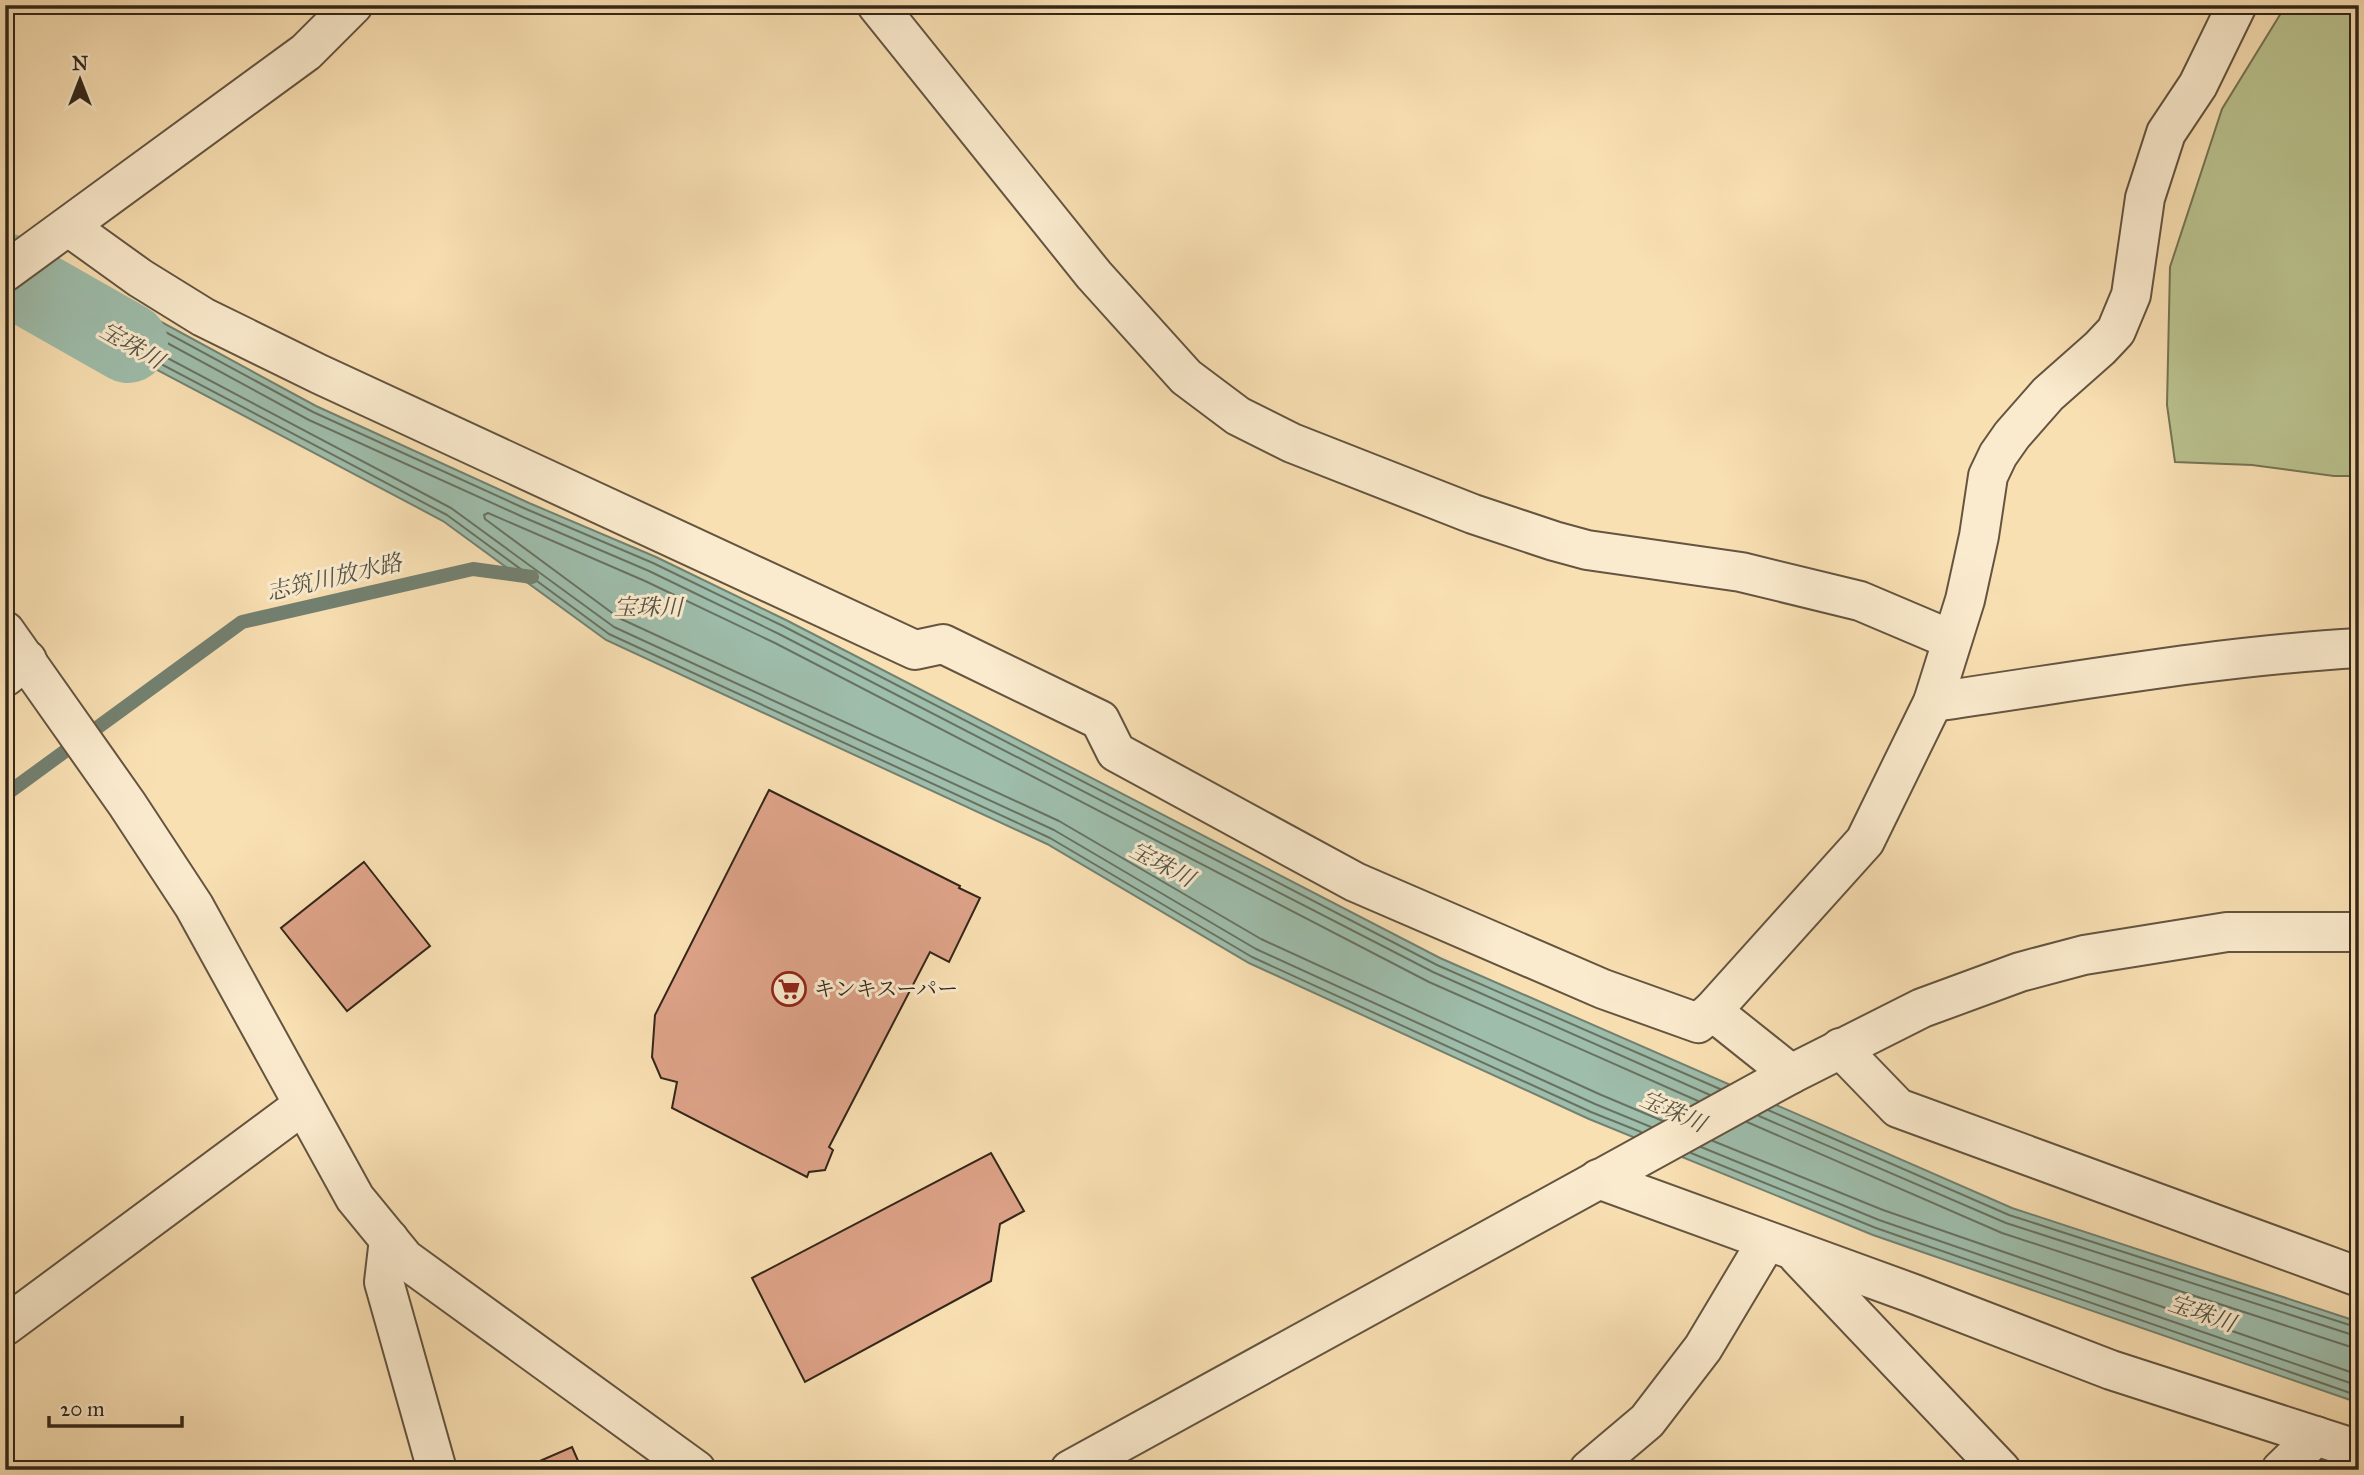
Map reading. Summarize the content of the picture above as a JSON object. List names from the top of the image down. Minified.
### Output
{"water":["宝珠川","志筑川放水路"],"places":{"supermarket":["キンキスーパー"]},"scale_bar":"20 m","north":"top"}
